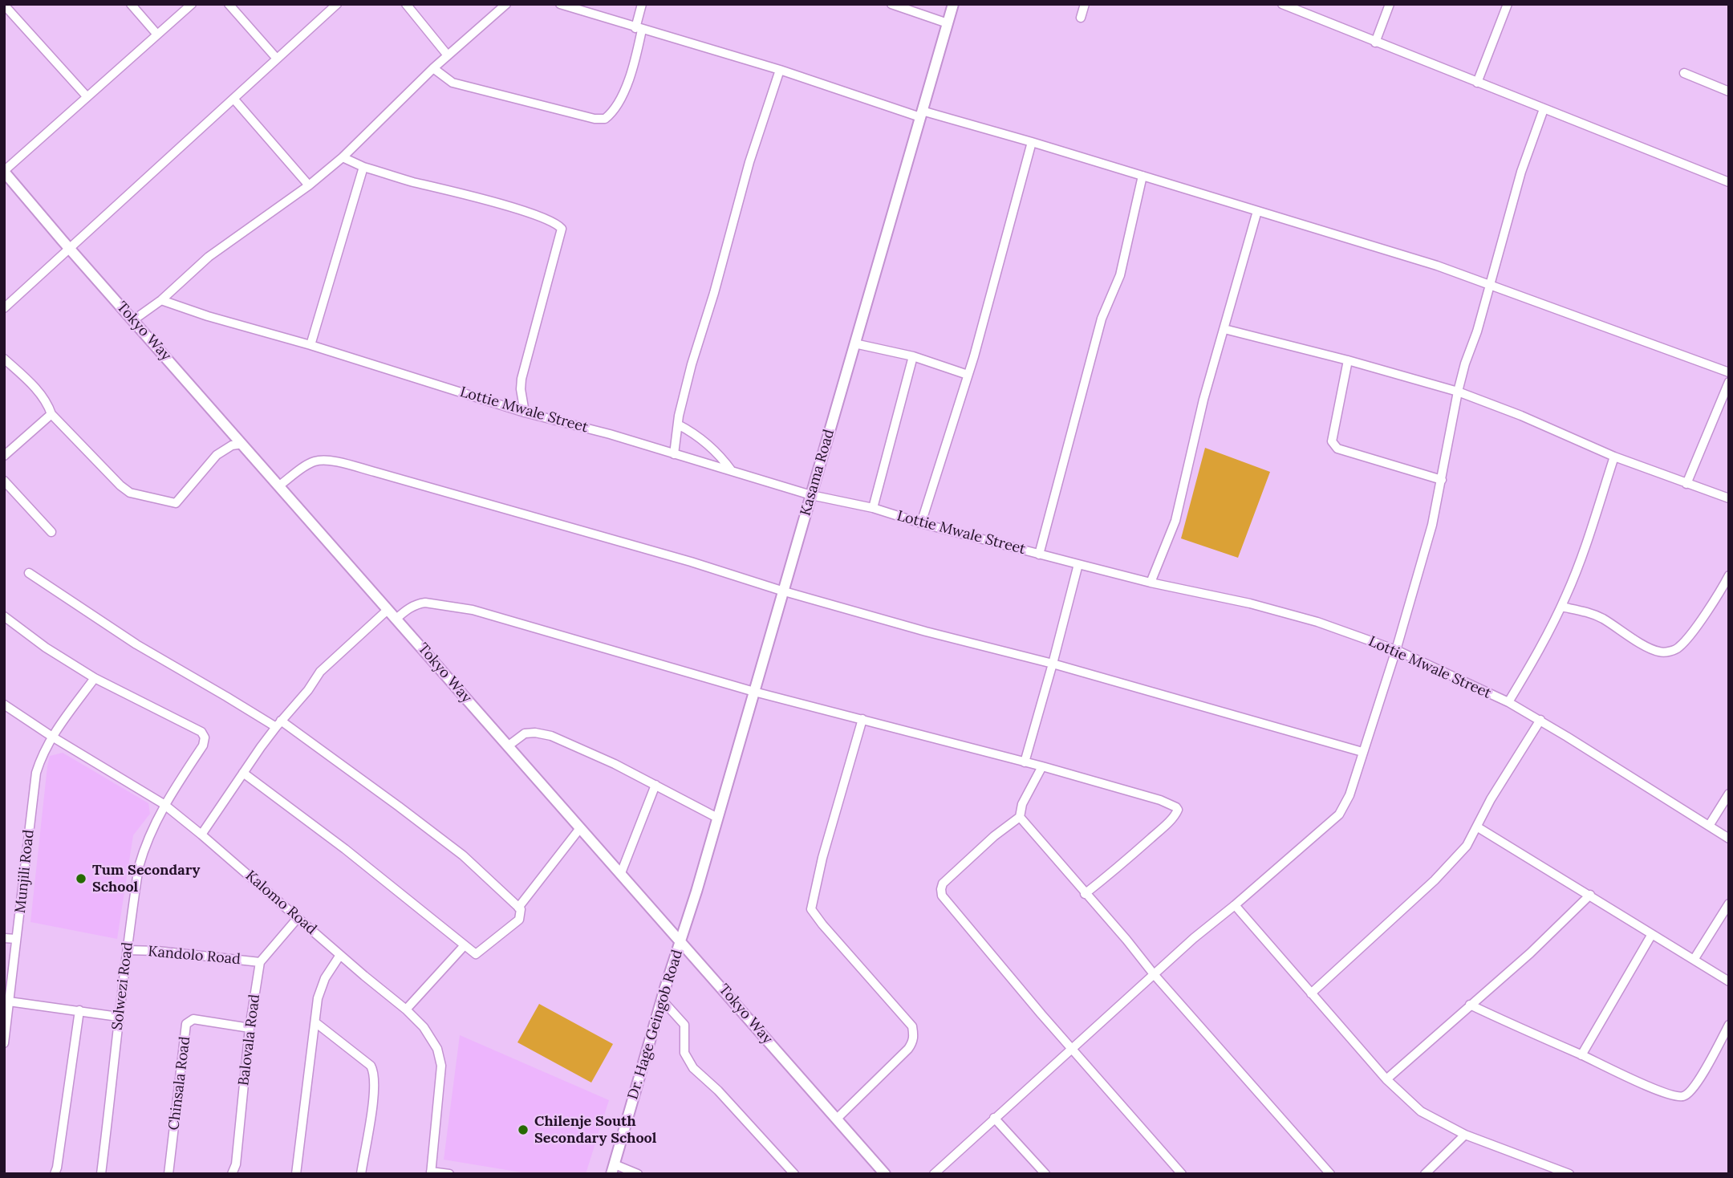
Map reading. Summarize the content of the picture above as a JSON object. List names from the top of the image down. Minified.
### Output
{"streets":{"main road":["Tokyo Way","Kasama Road","Dr. Hage Geingob Road"],"street":["Lottie Mwale Street","Munjili Road","Kalomo Road","Kandolo Road","Solwezi Road","Balovala Road","Chinsala Road"]},"crossings":[["Tokyo Way","Kasama Road"],["Tokyo Way","Dr. Hage Geingob Road"],["Lottie Mwale Street","Kasama Road"],["Kasama Road","Dr. Hage Geingob Road"],["Munjili Road","Kalomo Road"],["Munjili Road","Solwezi Road"],["Kalomo Road","Solwezi Road"],["Kandolo Road","Solwezi Road"],["Kandolo Road","Balovala Road"],["Balovala Road","Chinsala Road"]],"places":["Tum Secondary School","Chilenje South Secondary School"]}
